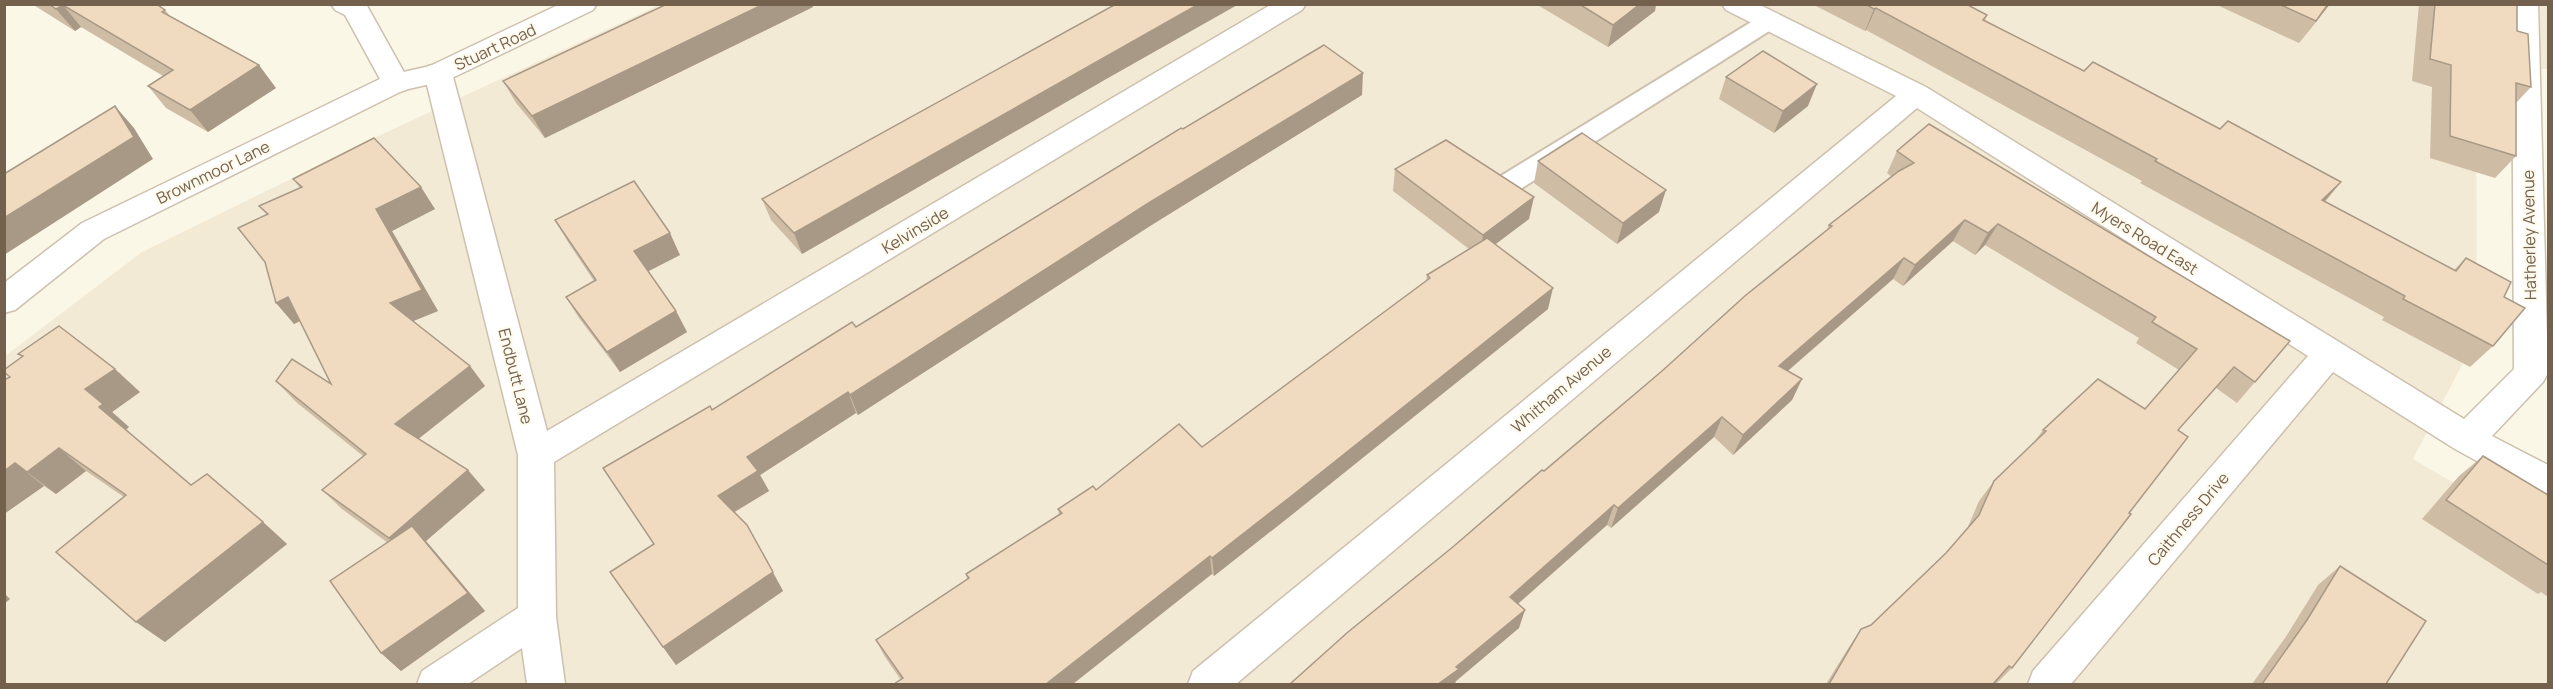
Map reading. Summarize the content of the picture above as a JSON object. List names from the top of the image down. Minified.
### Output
{"streets":{"street":["Stuart Road","Brownmoor Lane","Kelvinside","Hatherley Avenue","Myers Road East","Endbutt Lane","Whitham Avenue","Caithness Drive"]},"crossings":[["Stuart Road","Brownmoor Lane"],["Stuart Road","Endbutt Lane"],["Brownmoor Lane","Endbutt Lane"],["Kelvinside","Endbutt Lane"],["Hatherley Avenue","Myers Road East"],["Myers Road East","Whitham Avenue"],["Myers Road East","Caithness Drive"]]}
